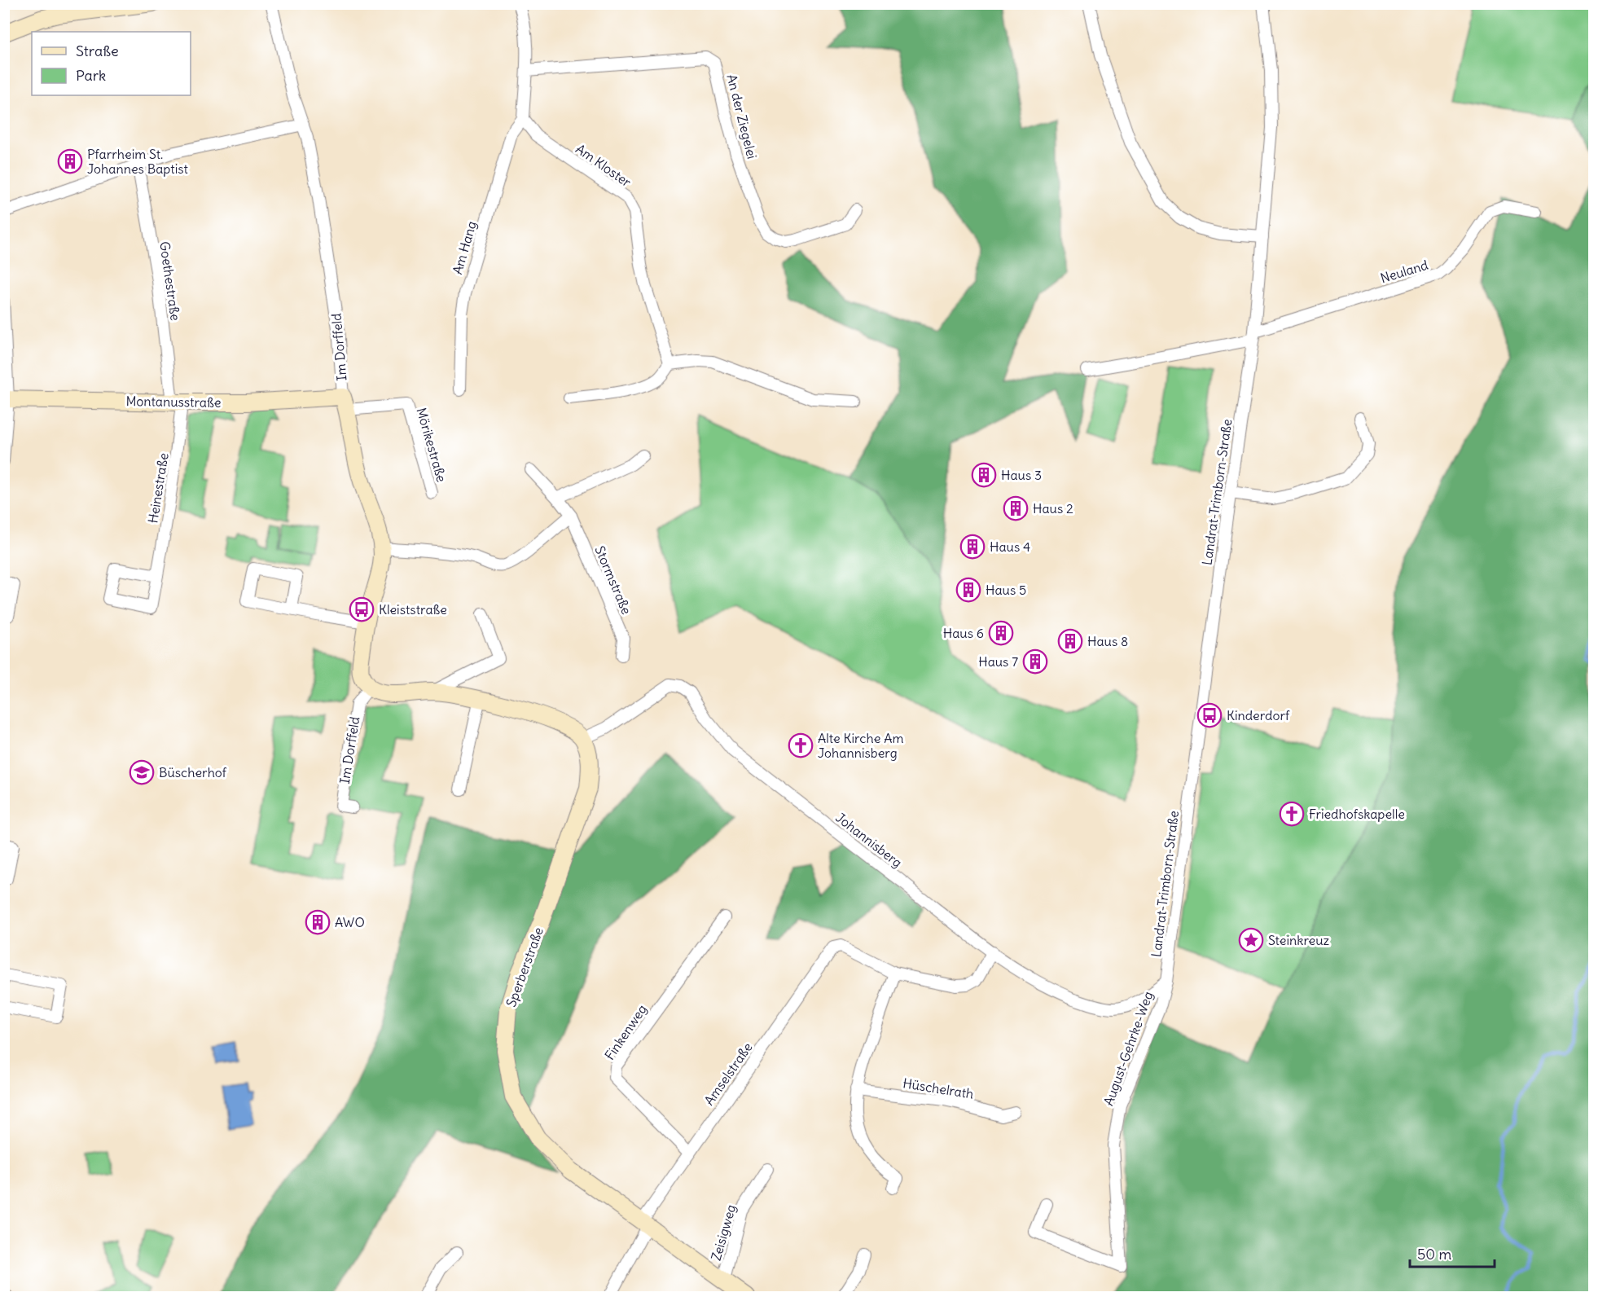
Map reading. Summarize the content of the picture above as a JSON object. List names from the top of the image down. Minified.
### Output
{"streets":{"street":["An der Ziegelei","Am Kloster","Am Hang","Neuland","Goethestraße","Im Dorffeld","Montanusstraße","Mörikestraße","Heinestraße","Landrat-Trimborn-Straße","Stormstraße","Johannisberg","Sperberstraße","Finkenweg","August-Gehrke-Weg","Amselstraße","Hüschelrath","Zeisigweg"]},"crossings":[["Am Kloster","Am Hang"],["Neuland","Landrat-Trimborn-Straße"],["Goethestraße","Montanusstraße"],["Goethestraße","Heinestraße"],["Im Dorffeld","Montanusstraße"],["Im Dorffeld","Mörikestraße"],["Montanusstraße","Mörikestraße"],["Montanusstraße","Heinestraße"],["Landrat-Trimborn-Straße","Johannisberg"],["Landrat-Trimborn-Straße","August-Gehrke-Weg"],["Johannisberg","Sperberstraße"],["Johannisberg","August-Gehrke-Weg"],["Sperberstraße","Amselstraße"],["Sperberstraße","Zeisigweg"],["Finkenweg","Amselstraße"]],"places":{"building":["Pfarrheim St. Johannes Baptist","Haus 3","Haus 2","Haus 4","Haus 5","Haus 6","Haus 8","Haus 7","AWO"],"bus stop":["Kleiststraße","Kinderdorf"],"church":["Alte Kirche Am Johannisberg","Friedhofskapelle"],"school or university":["Büscherhof"],"place":["Steinkreuz"]},"legend":["Straße","Park"],"scale_bar":"50 m"}
